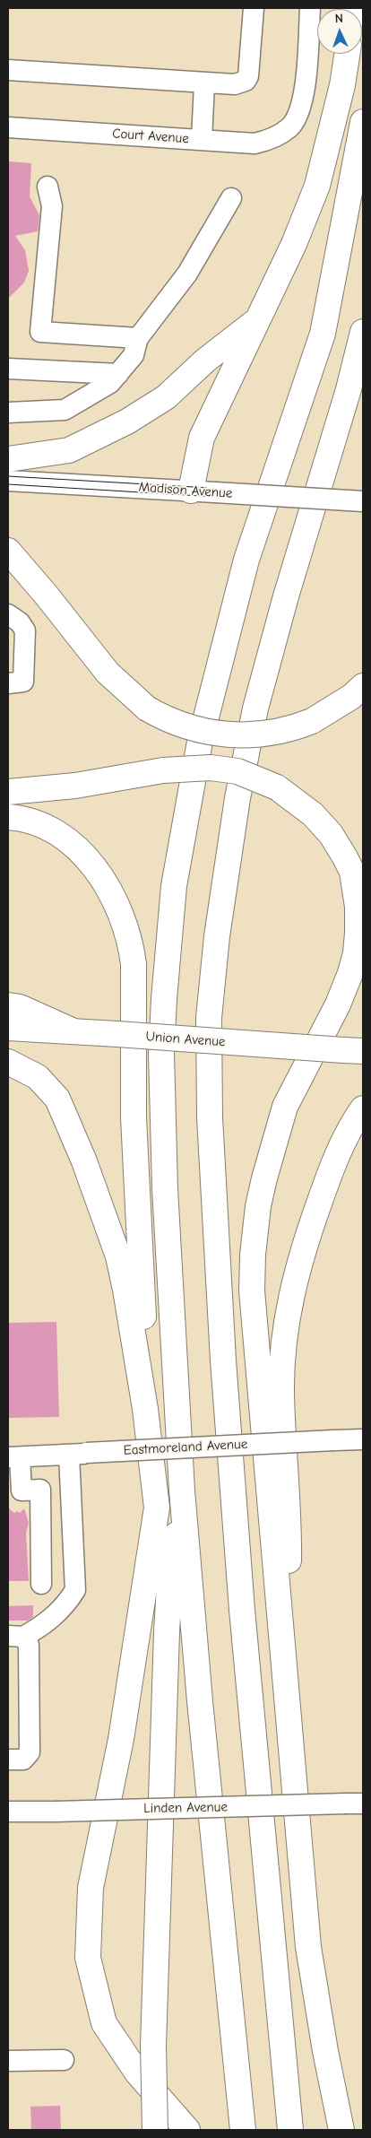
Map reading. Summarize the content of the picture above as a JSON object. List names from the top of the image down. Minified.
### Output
{"streets":{"main road":["Union Avenue"],"street":["Court Avenue","Madison Avenue","Eastmoreland Avenue","Linden Avenue"]},"north":"top"}
